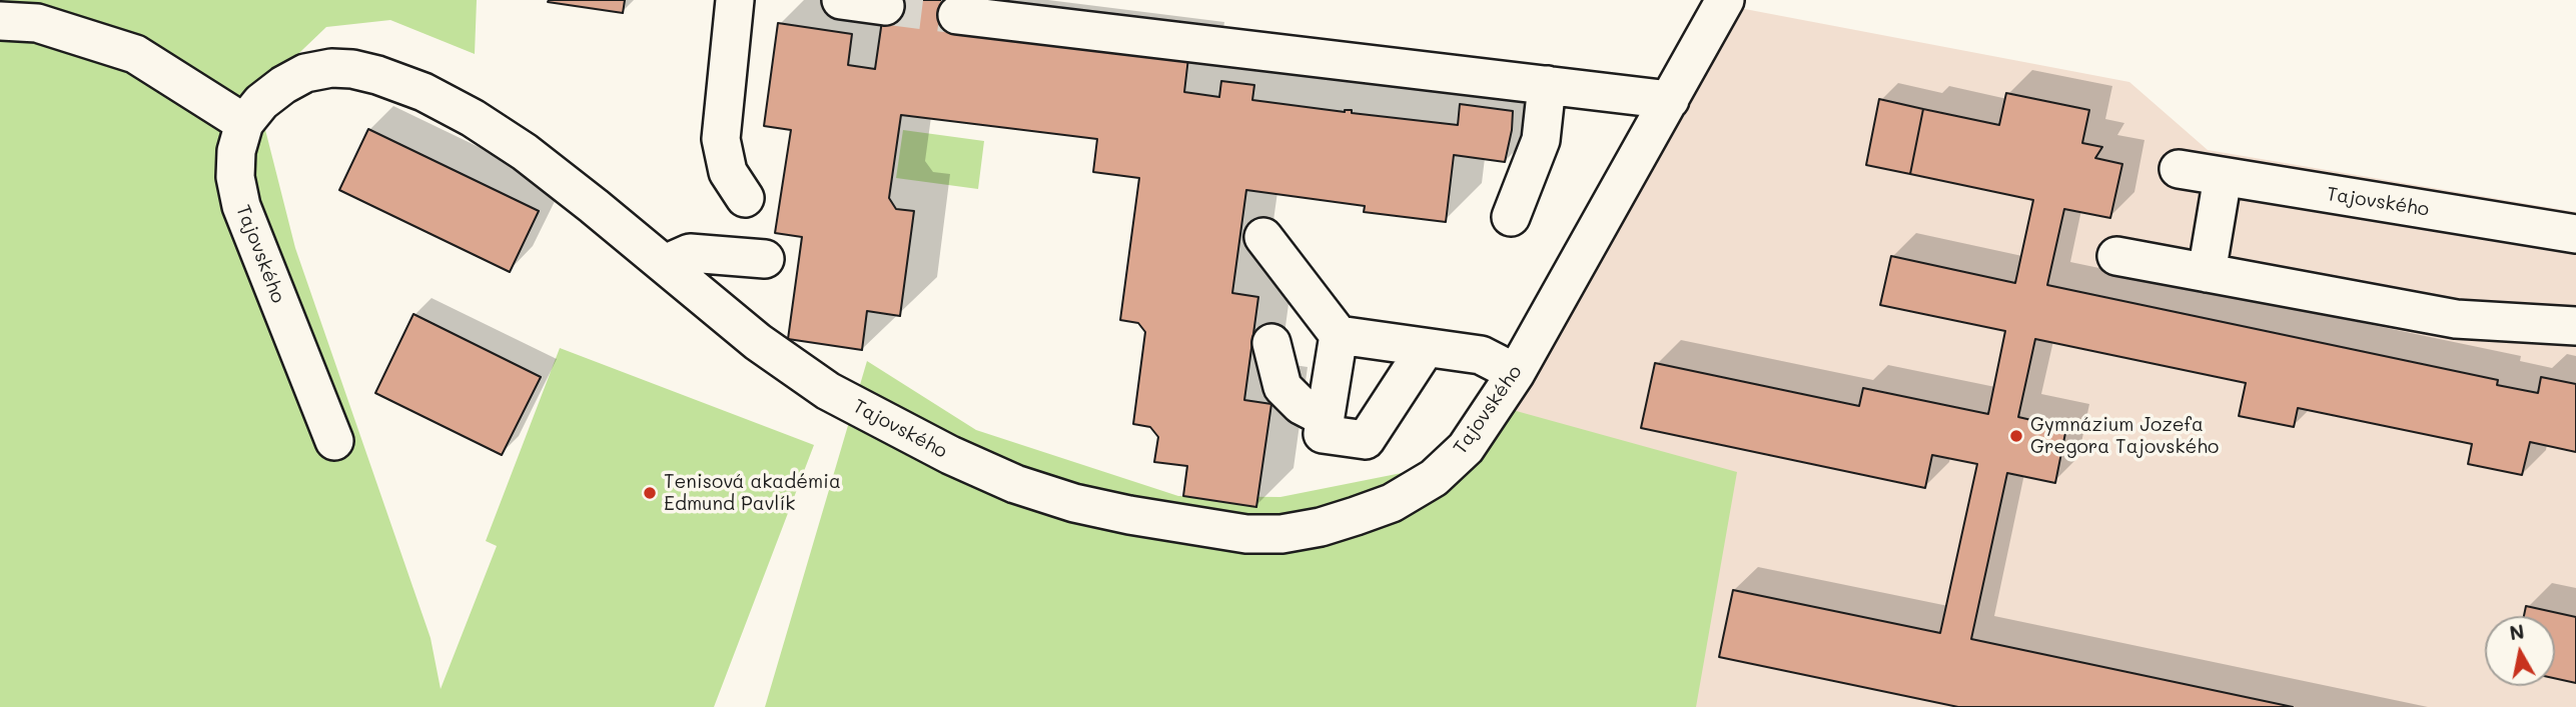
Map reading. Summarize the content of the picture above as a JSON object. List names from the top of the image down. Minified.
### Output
{"streets":{"lane":["Tajovského"]},"places":["Gymnázium Jozefa Gregora Tajovského","Tenisová akadémia Edmund Pavlík"],"north":"top"}
